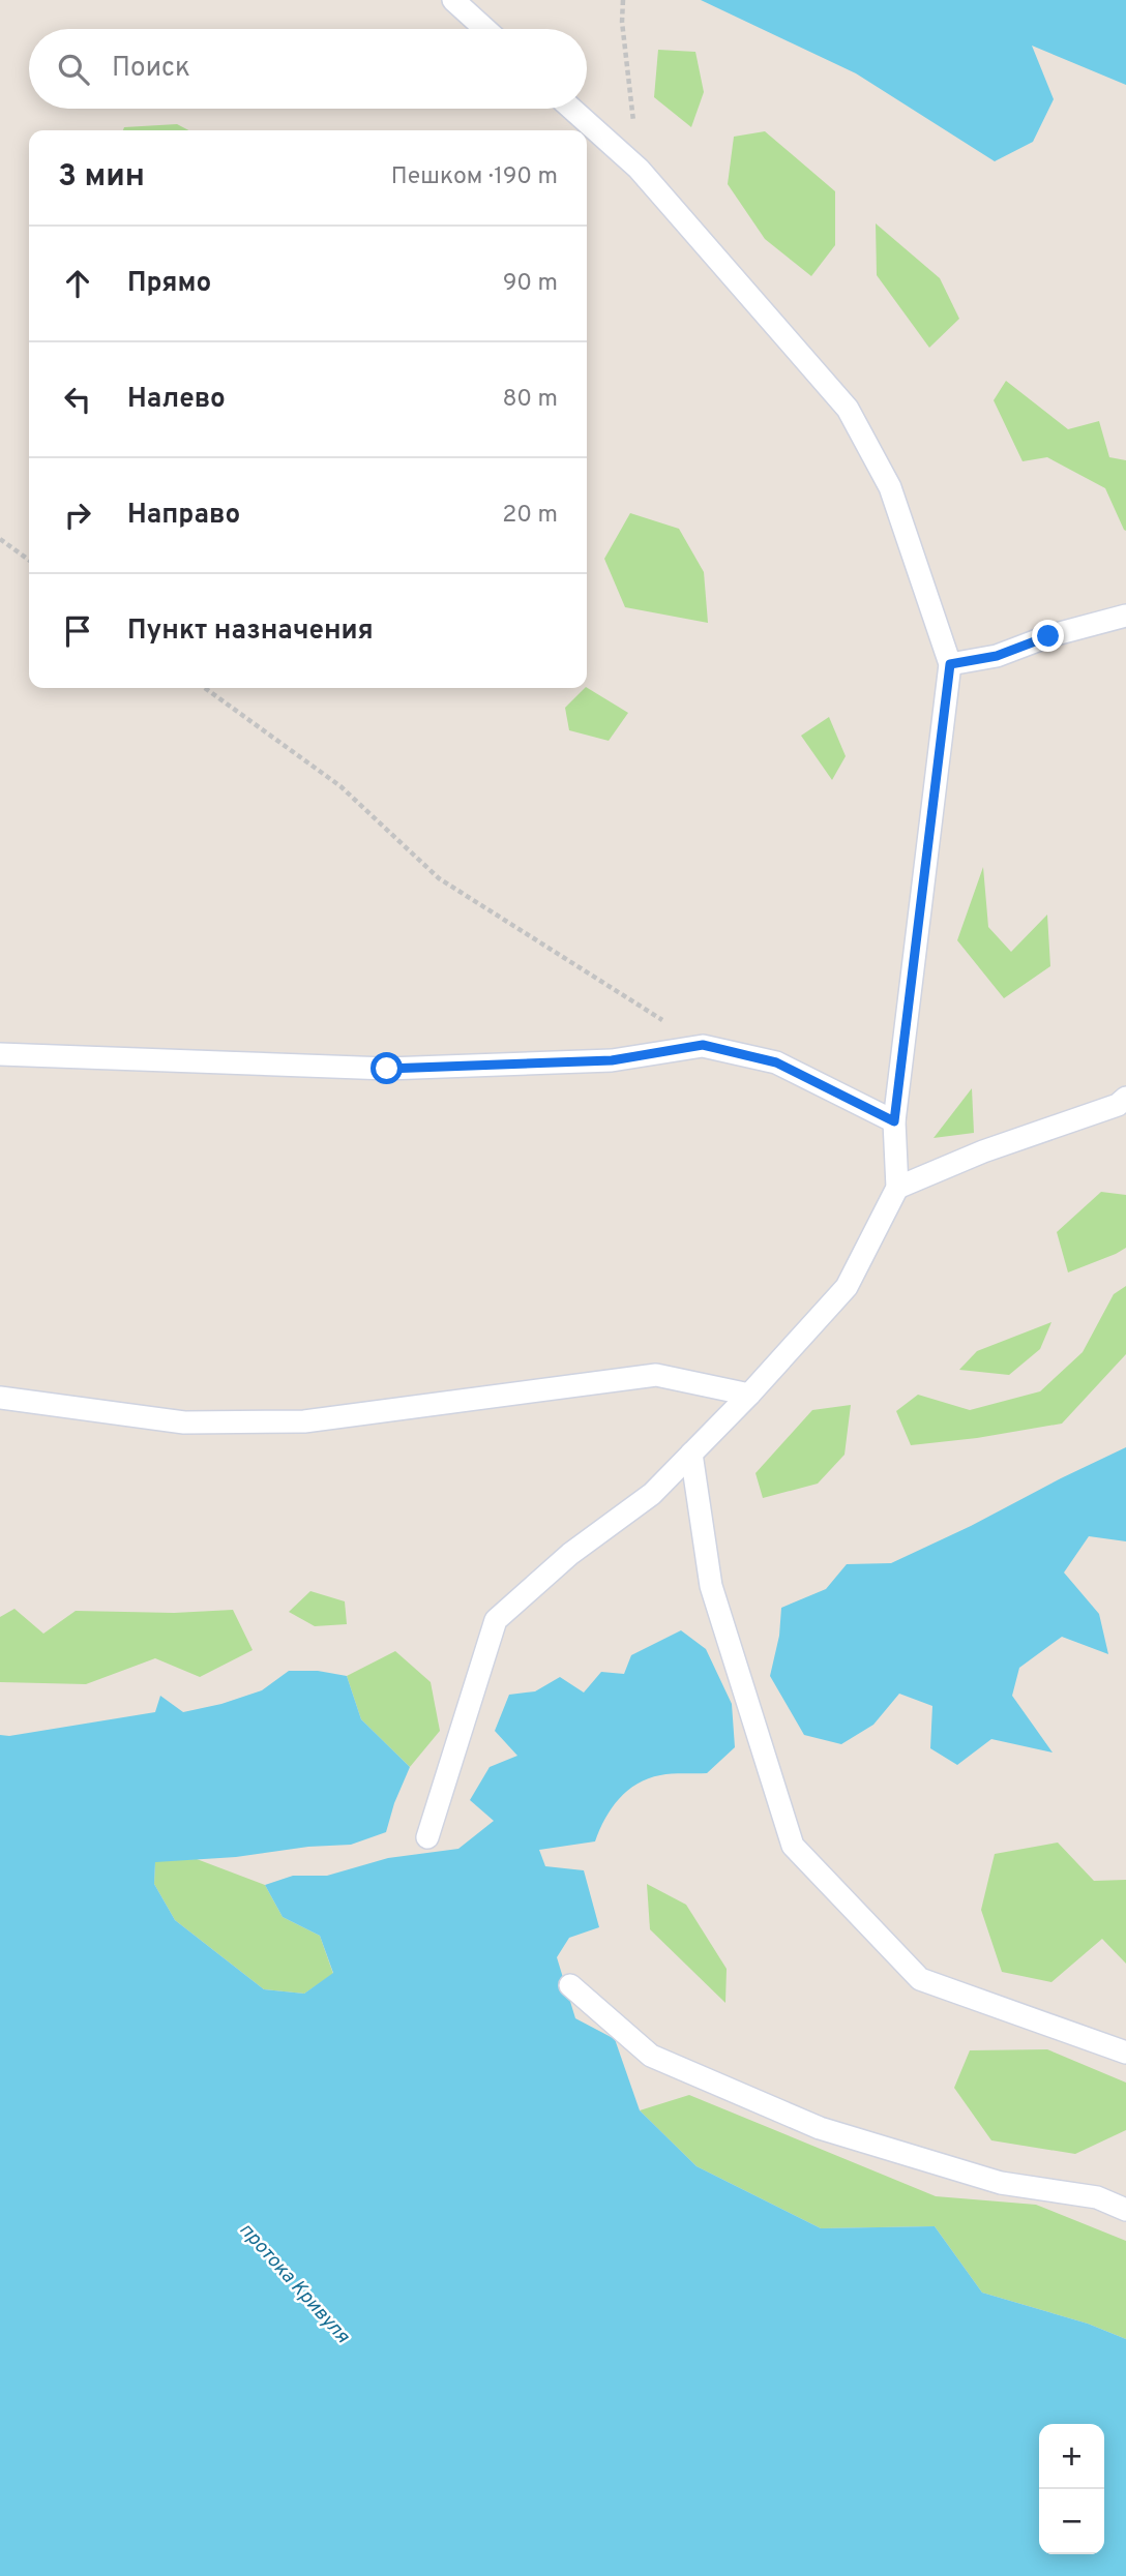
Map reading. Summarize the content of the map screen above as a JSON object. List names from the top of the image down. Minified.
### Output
{"water":["протока Кривуля"],"page":{"search":"Поиск","heading":["3 мин","Пешком · 190 m"],"list":[["Прямо","90 m"],["Налево","80 m"],["Направо","20 m"],"Пункт назначения"],"map_buttons":["+","−"]}}
